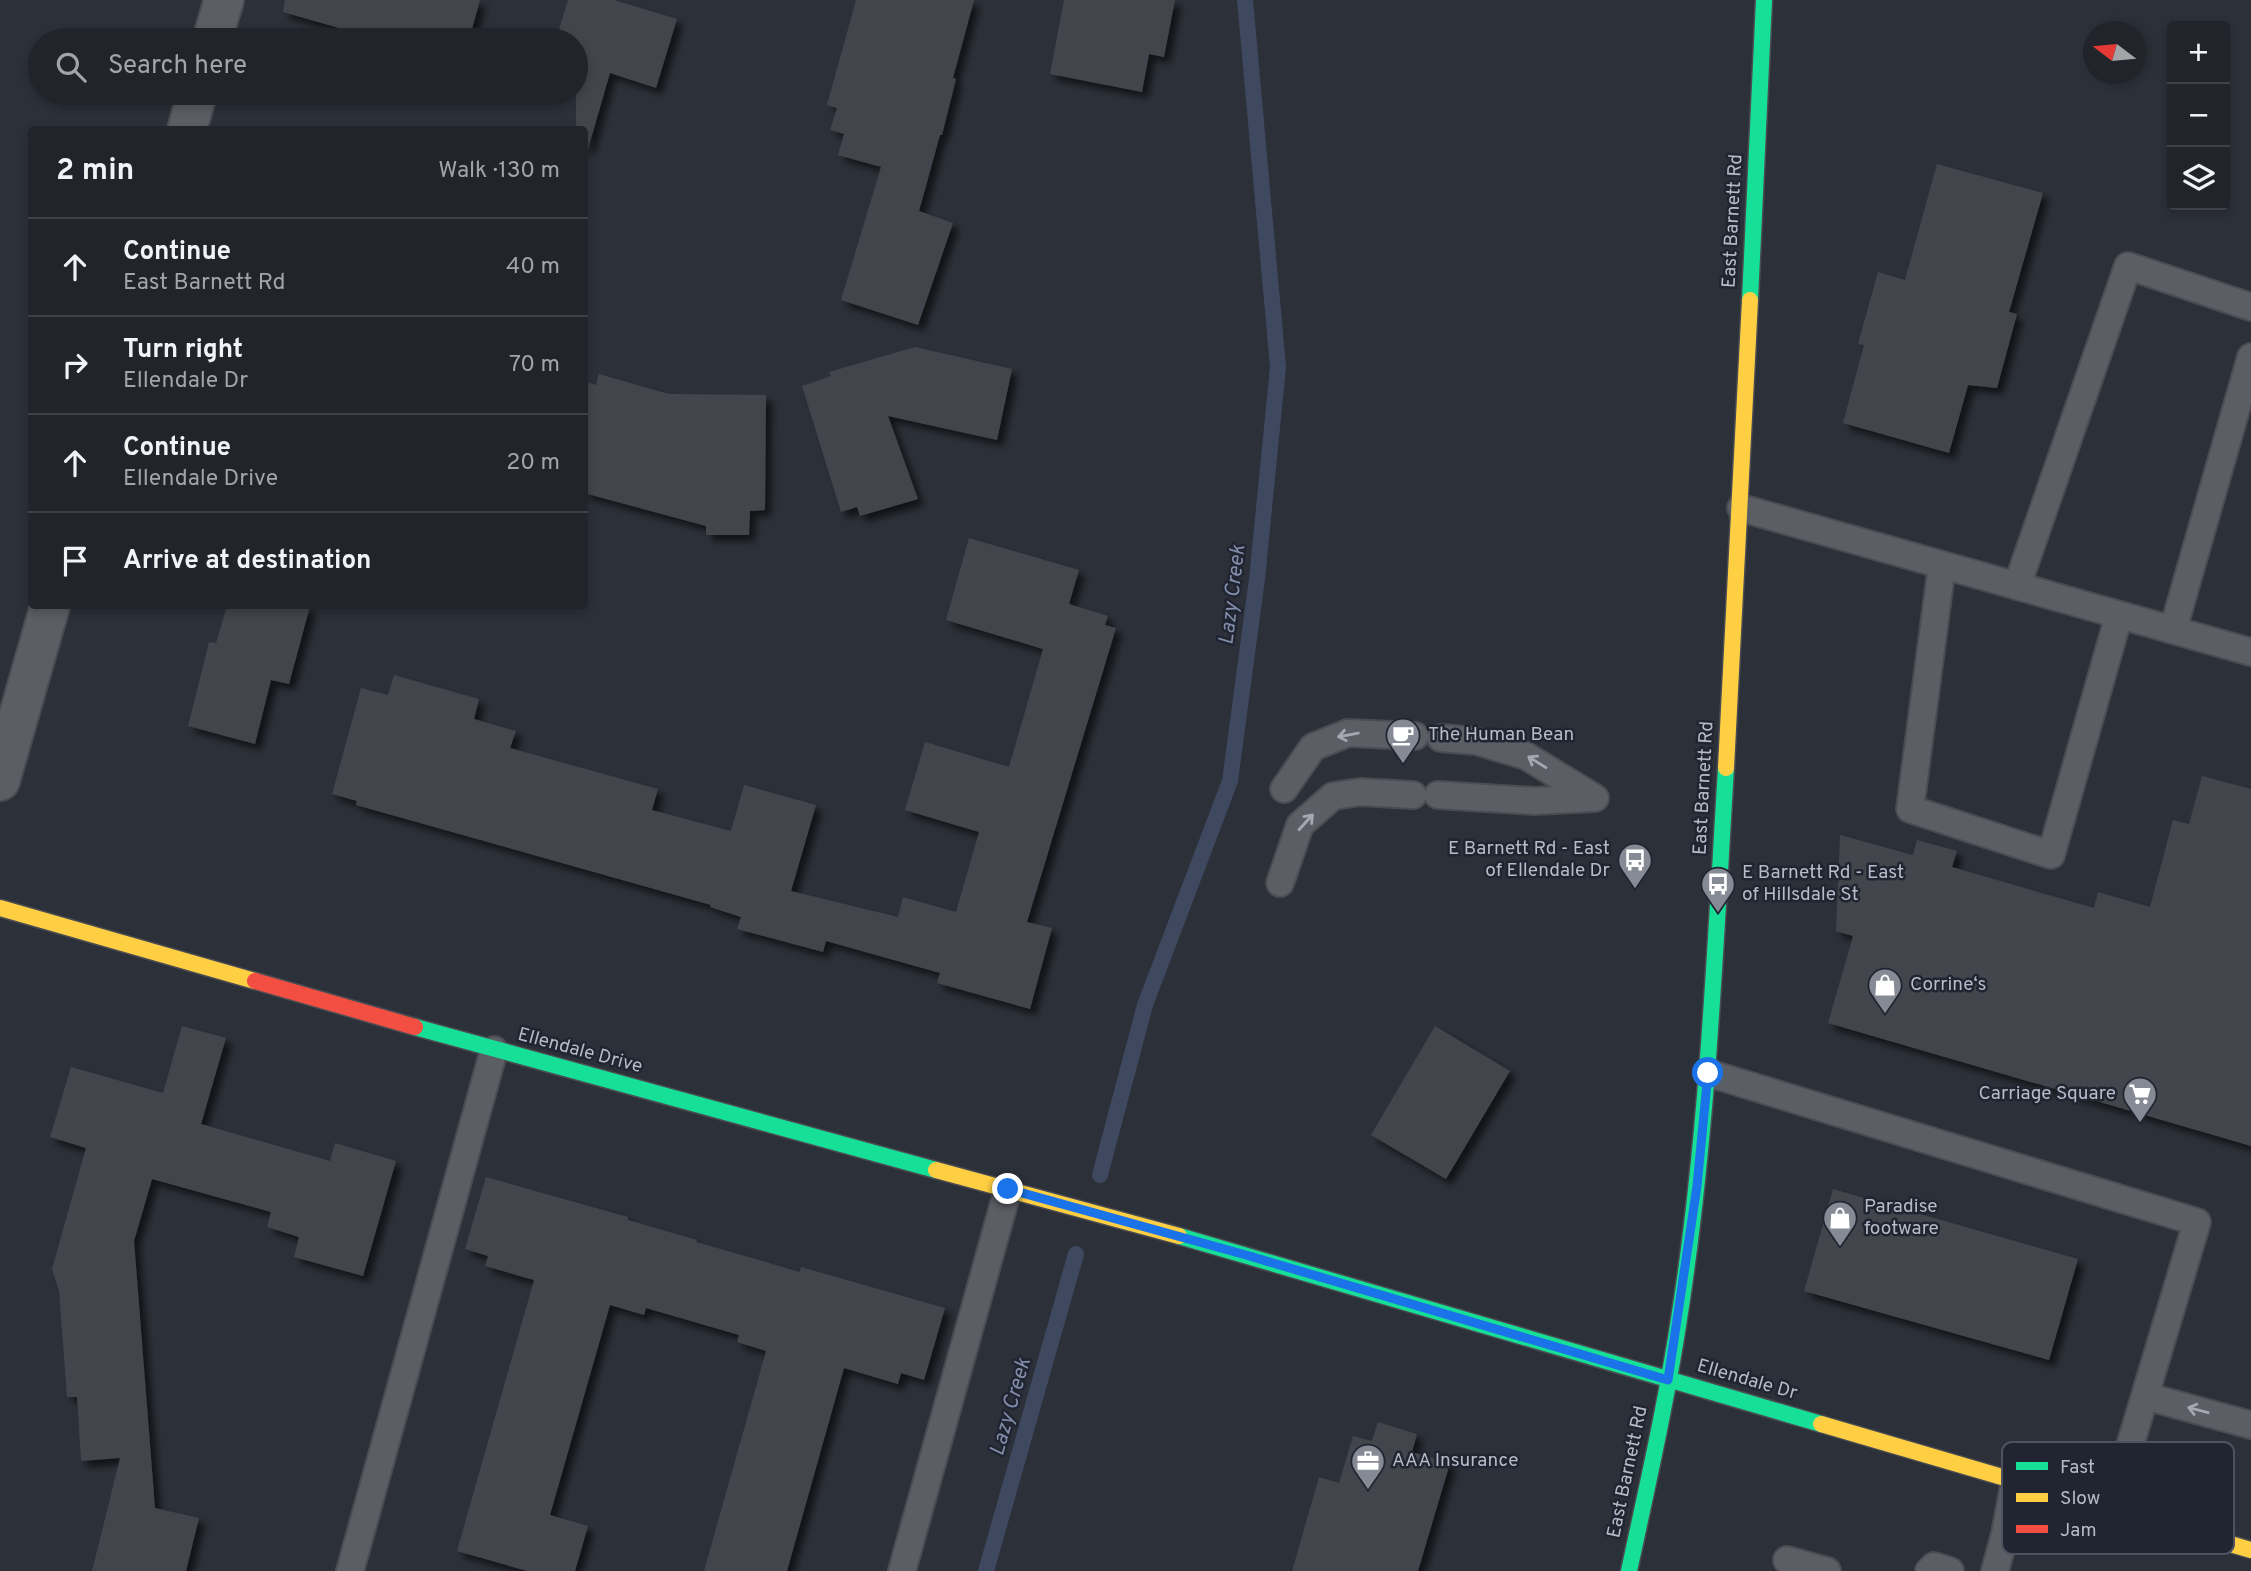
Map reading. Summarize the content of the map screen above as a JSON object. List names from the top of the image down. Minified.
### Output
{"streets":{"street":["East Barnett Rd","Ellendale Drive","Ellendale Dr"]},"crossings":[["East Barnett Rd","Ellendale Dr"],["Ellendale Drive","Ellendale Dr"]],"water":["Lazy Creek"],"places":{"cafe":["The Human Bean"],"bus stop":["E Barnett Rd - East of Ellendale Dr","E Barnett Rd - East of Hillsdale St"],"shop":["Corrine‘s","Paradise footware"],"supermarket":["Carriage Square"],"office":["AAA Insurance"]},"legend":["Fast","Slow","Jam"],"north":"left","page":{"map_buttons":["+","−"],"search":"Search here","heading":["2 min","Walk · 130 m"],"list":[["Continue","East Barnett Rd","40 m"],["Turn right","Ellendale Dr","70 m"],["Continue","Ellendale Drive","20 m"],"Arrive at destination"]}}
